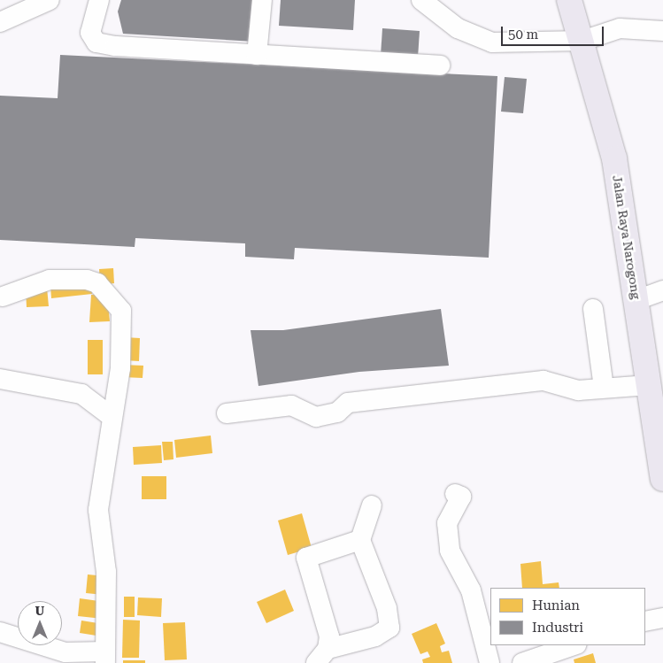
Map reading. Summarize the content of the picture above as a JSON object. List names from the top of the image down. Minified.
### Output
{"streets":{"main road":["Jalan Raya Narogong"]},"legend":["Hunian","Industri"],"scale_bar":"50 m","north":"top"}
